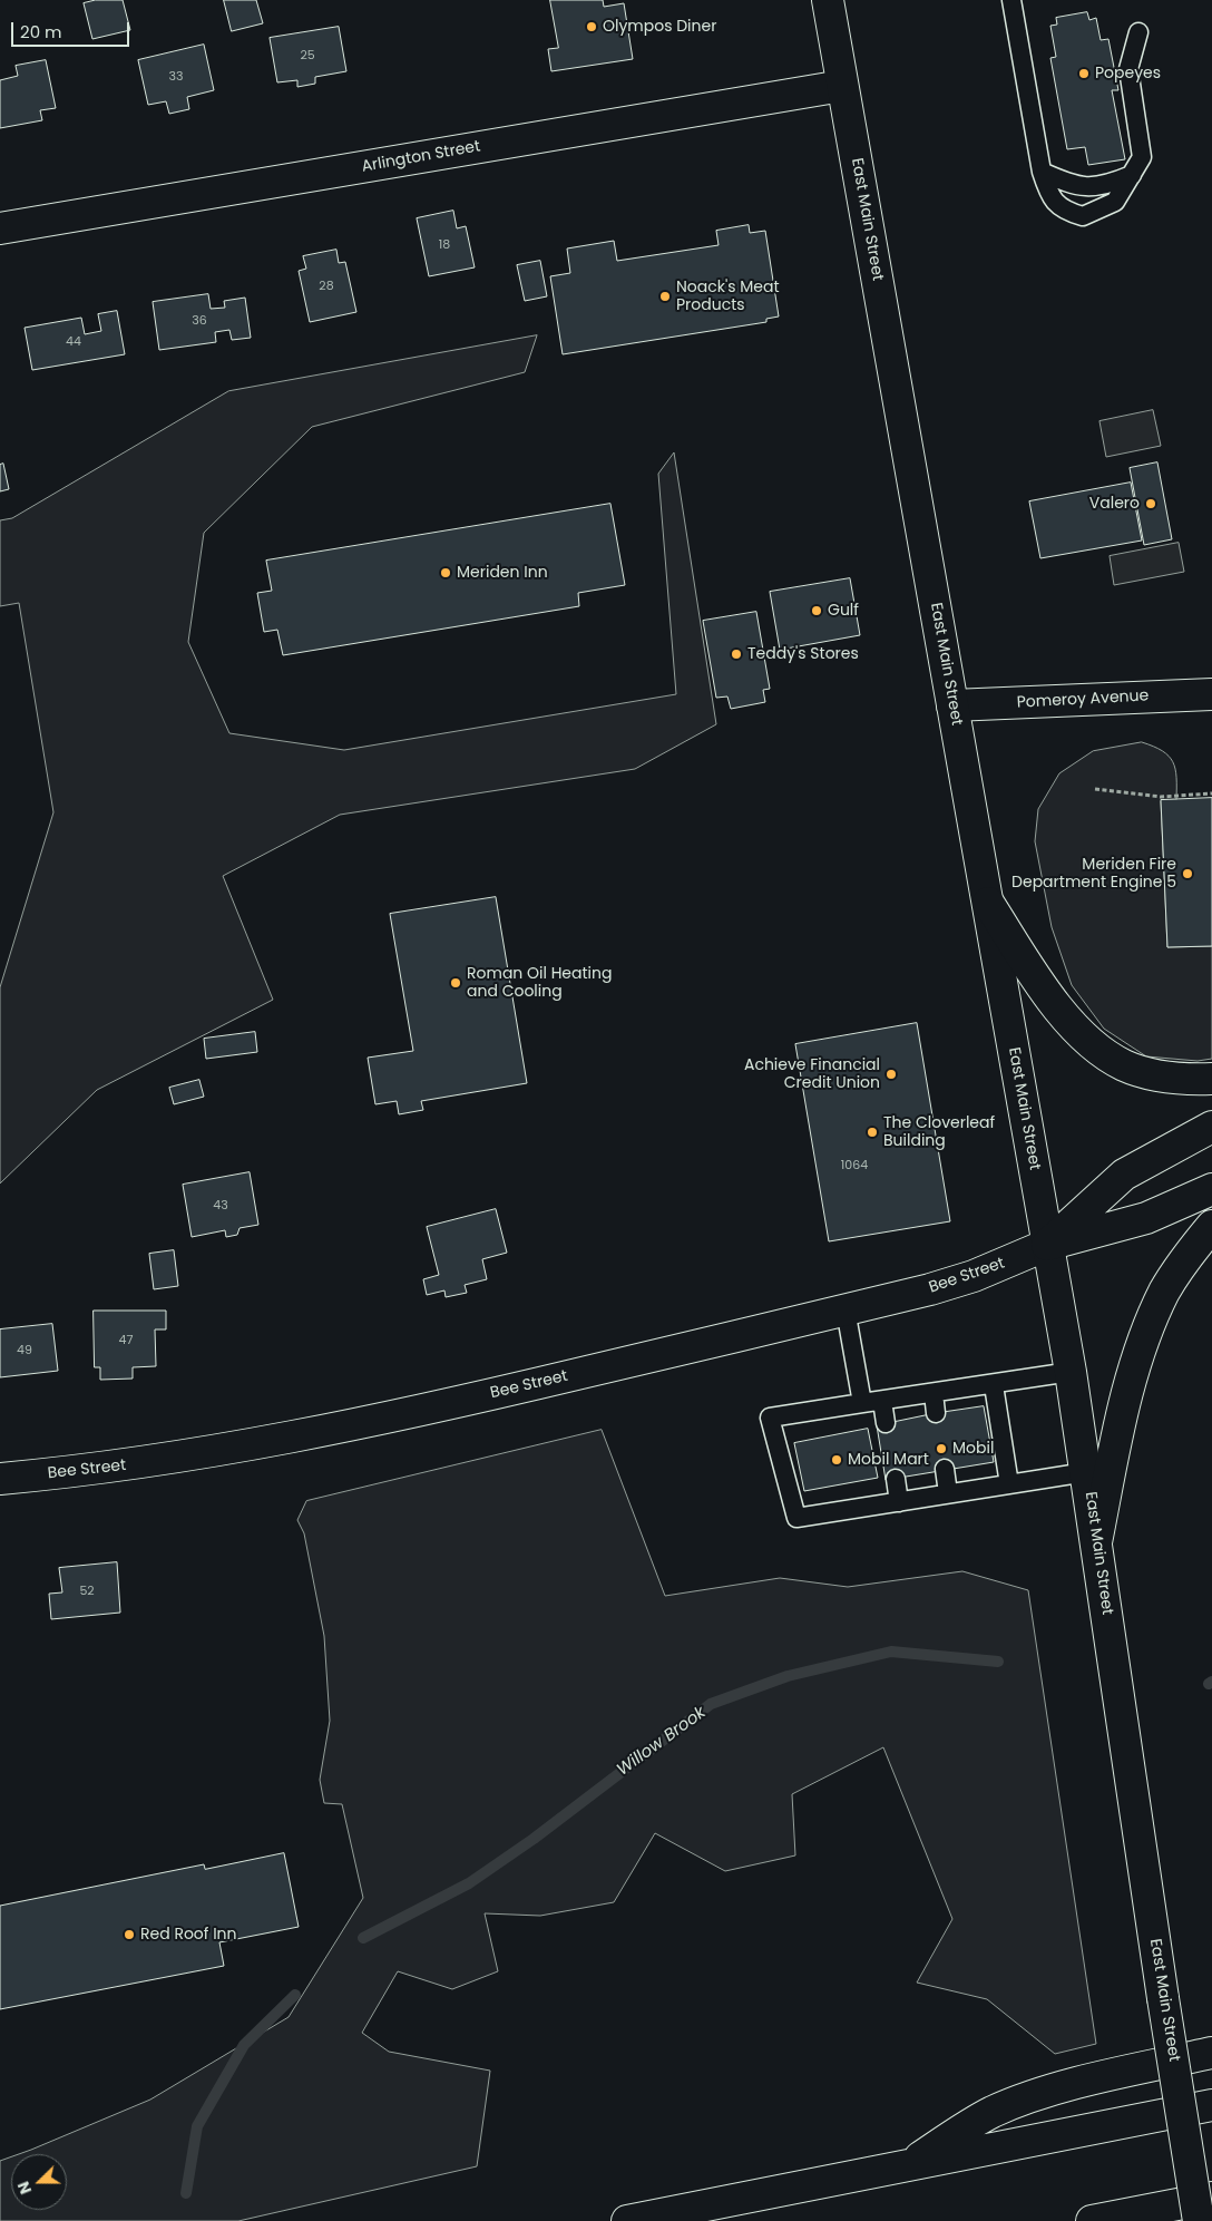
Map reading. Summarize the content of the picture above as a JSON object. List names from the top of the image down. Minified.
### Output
{"streets":{"main road":["Arlington Street","East Main Street","Pomeroy Avenue","Bee Street"]},"crossings":[["Arlington Street","East Main Street"],["East Main Street","Pomeroy Avenue"],["East Main Street","Bee Street"]],"water":["Willow Brook"],"places":["Olympos Diner","Popeyes","Noack's Meat Products","Valero","Meriden Inn","Gulf","Teddy's Stores","Meriden Fire Department Engine 5","Roman Oil Heating and Cooling","Achieve Financial Credit Union","The Cloverleaf Building","Mobil","Mobil Mart","Red Roof Inn"],"house_numbers":["25","33","18","28","36","44","1064","43","47","49","52"],"scale_bar":"20 m","north":"left"}
